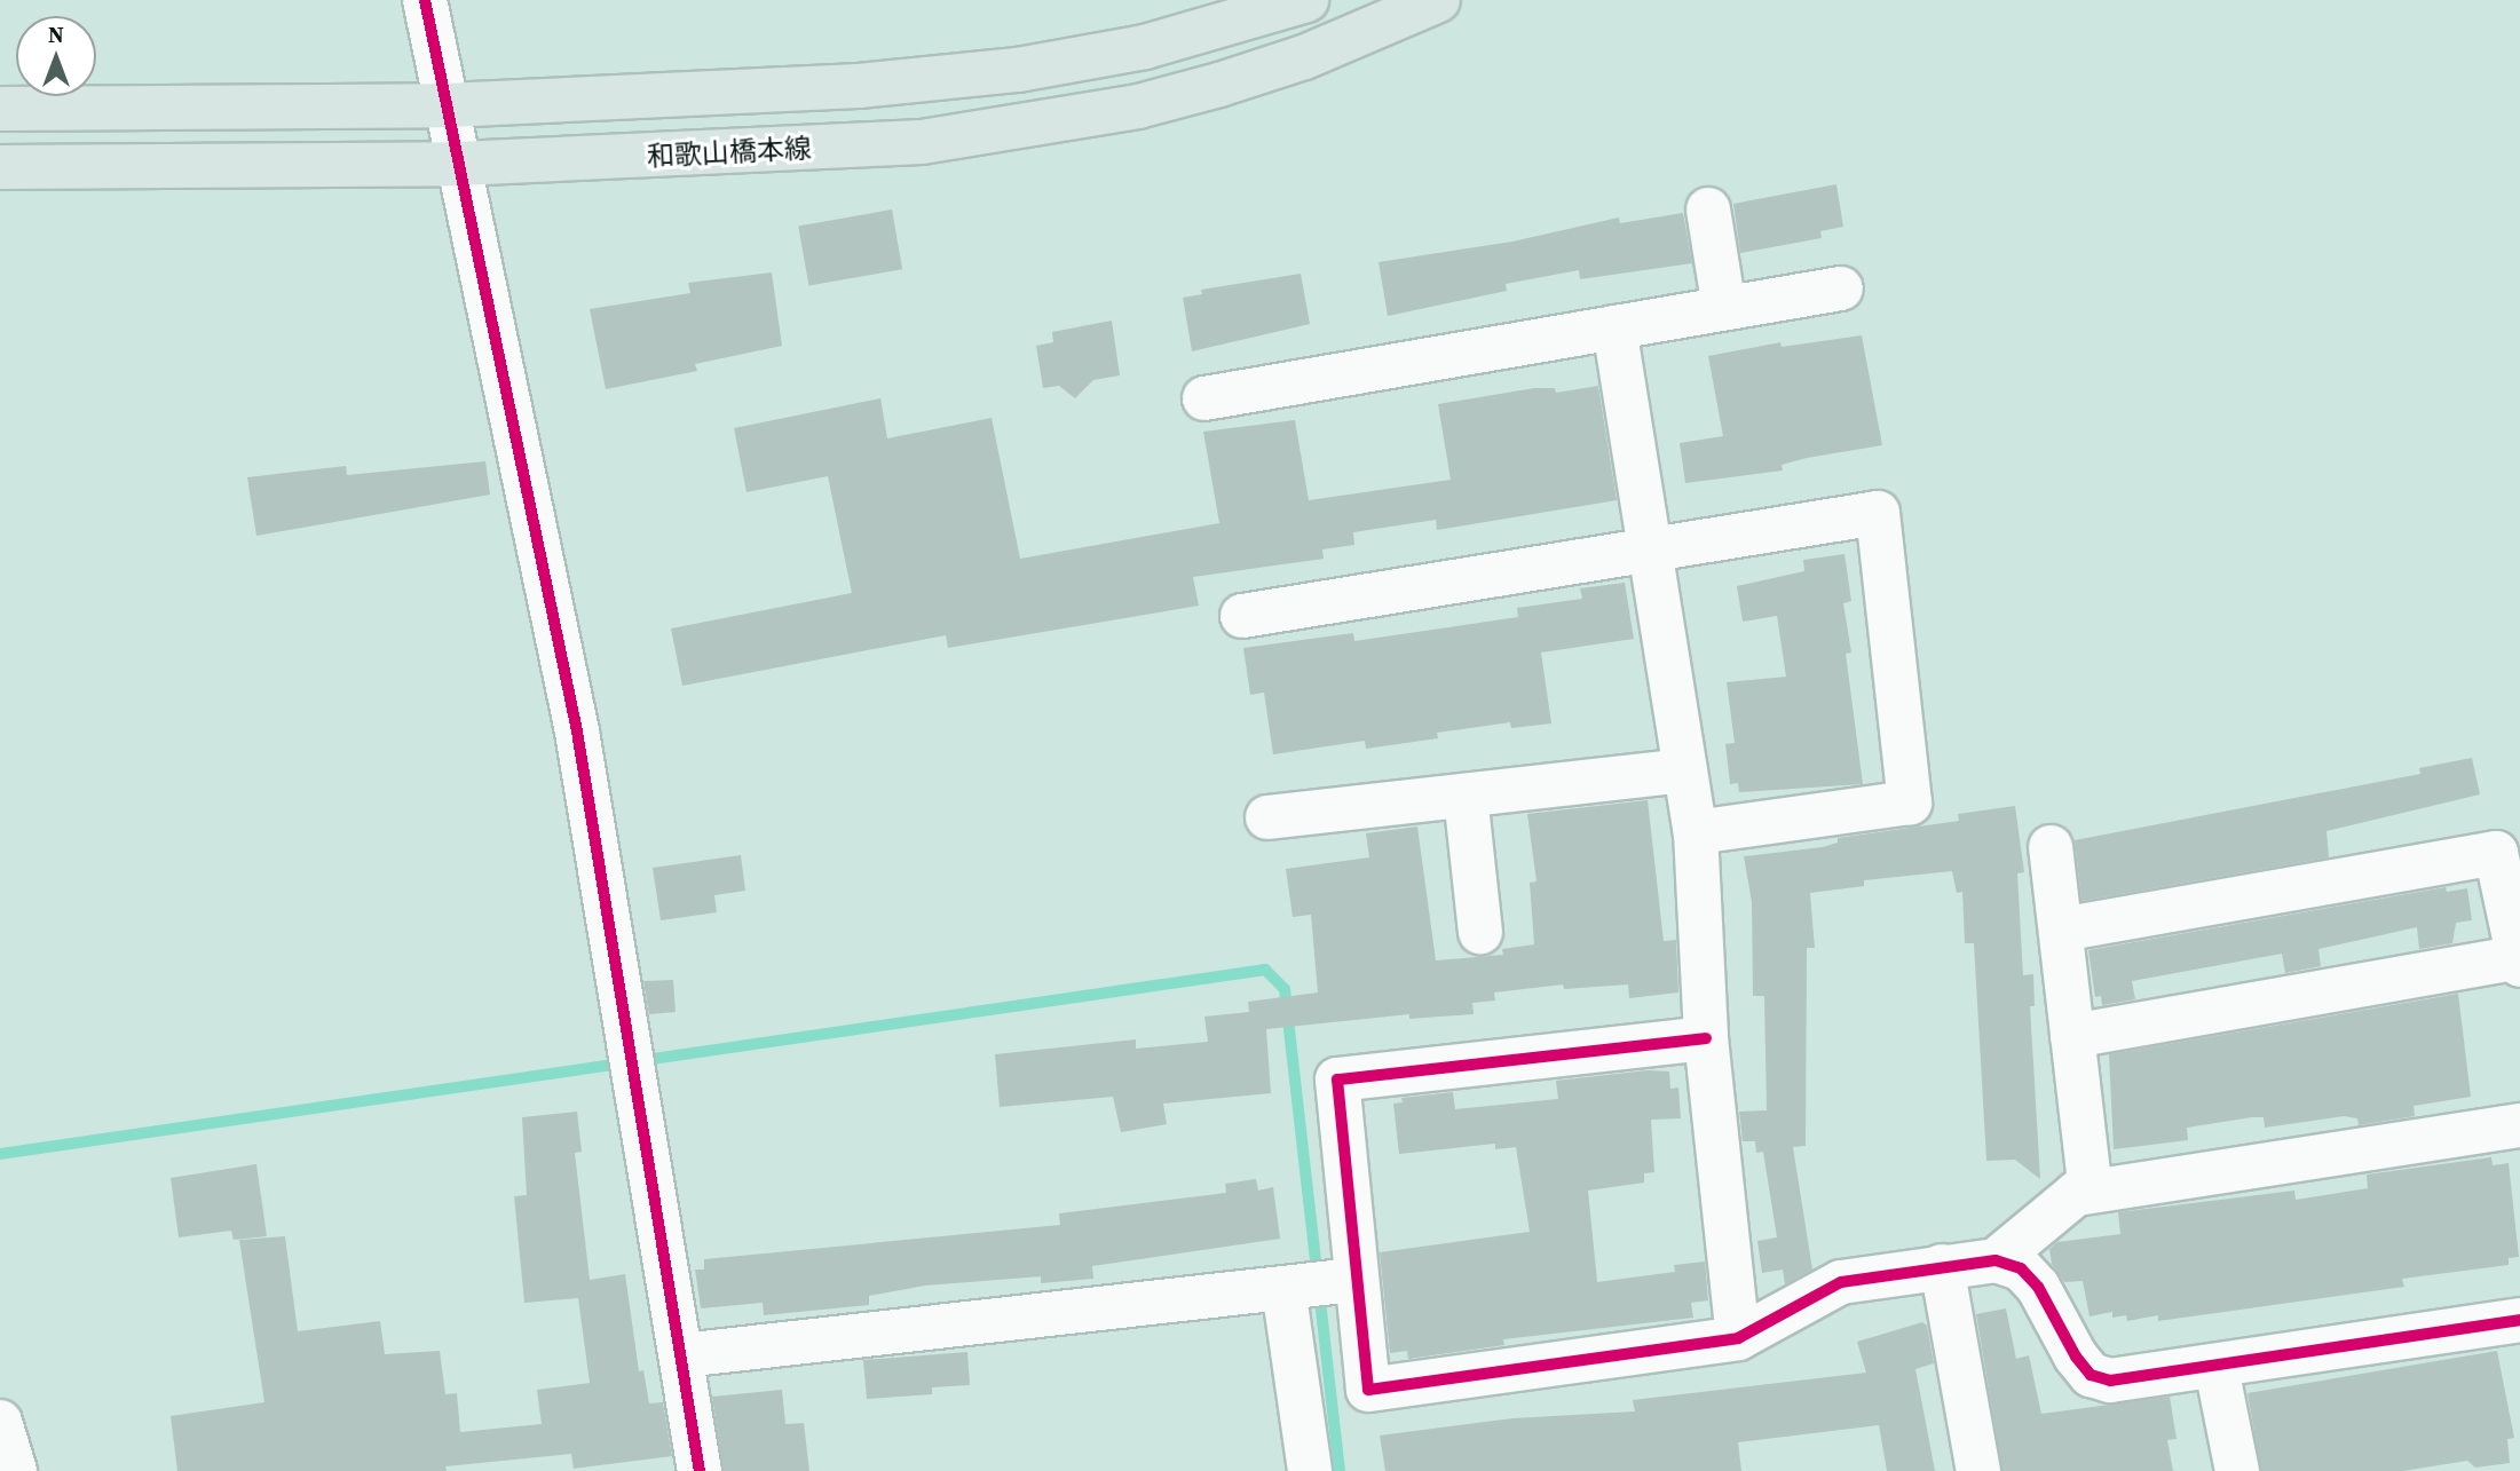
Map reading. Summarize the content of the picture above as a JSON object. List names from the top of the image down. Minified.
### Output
{"streets":{"main road":["和歌山橋本線"]},"north":"top"}
